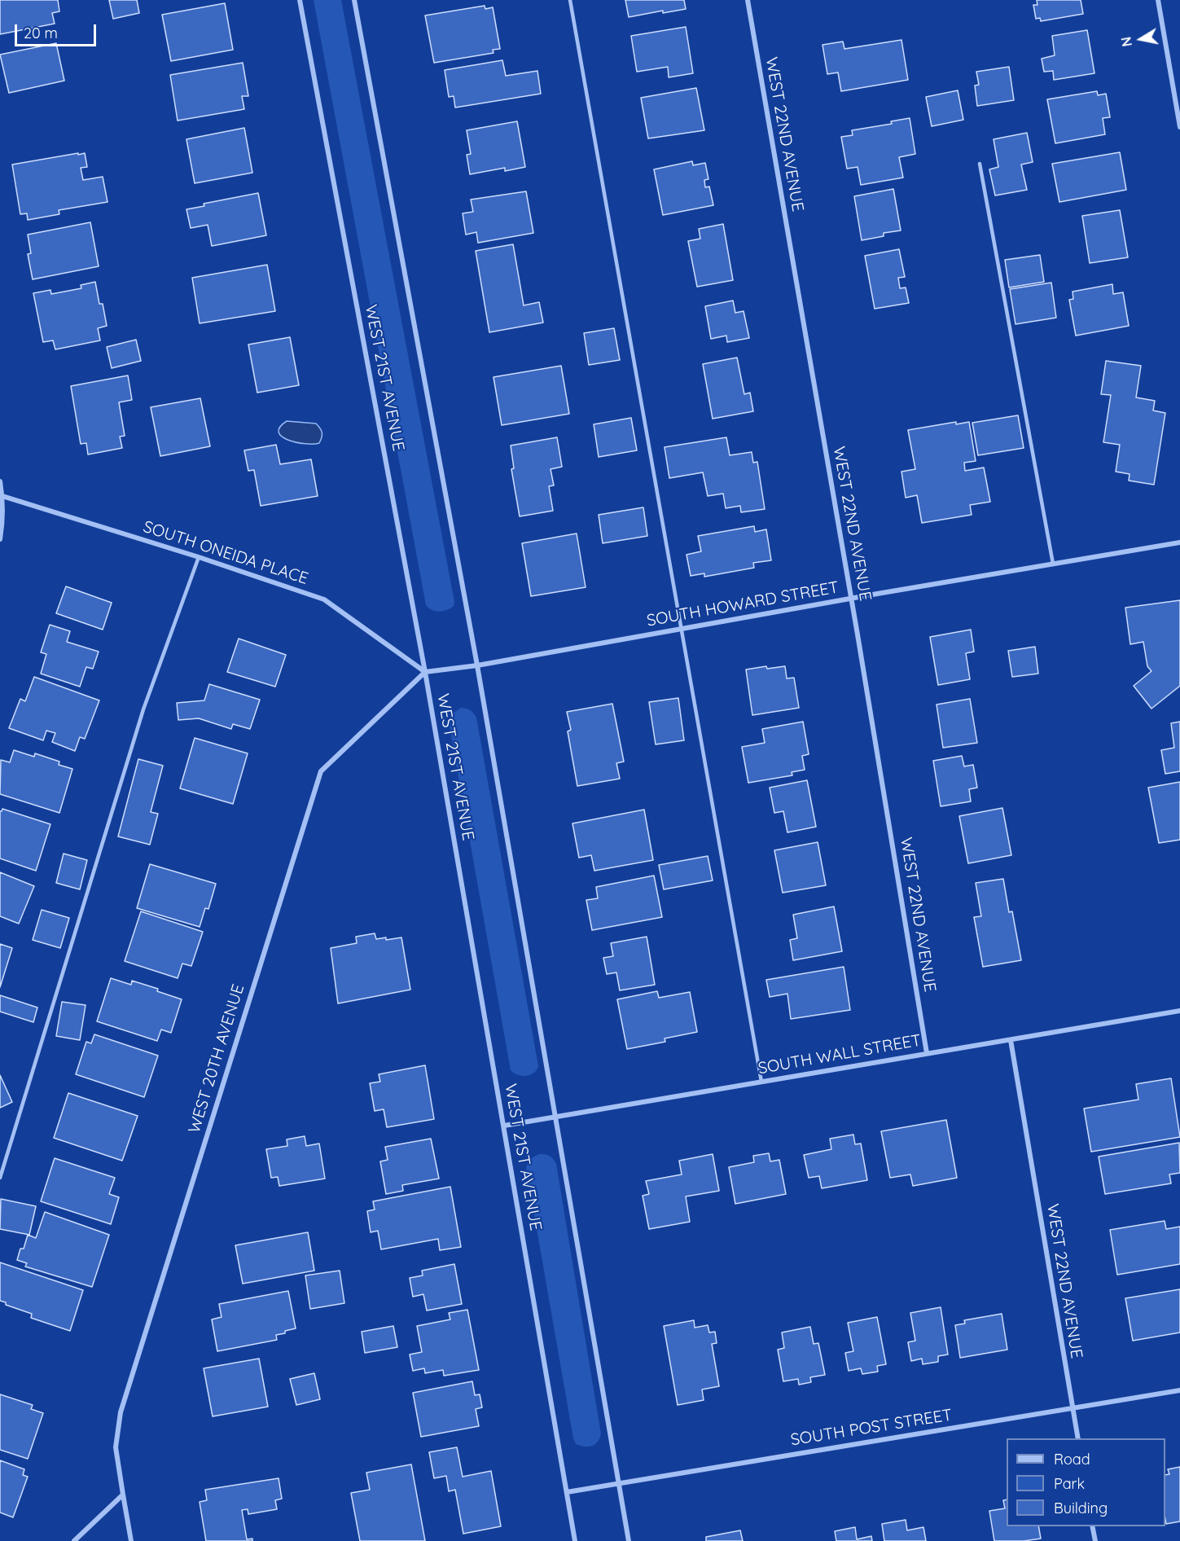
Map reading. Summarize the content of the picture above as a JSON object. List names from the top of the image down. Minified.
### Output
{"streets":{"street":["WEST 22ND AVENUE","WEST 21ST AVENUE","SOUTH ONEIDA PLACE","SOUTH HOWARD STREET","SOUTH WALL STREET","WEST 20TH AVENUE","SOUTH POST STREET"]},"crossings":[["WEST 22ND AVENUE","SOUTH HOWARD STREET"],["WEST 22ND AVENUE","SOUTH WALL STREET"],["WEST 22ND AVENUE","SOUTH POST STREET"],["WEST 21ST AVENUE","SOUTH ONEIDA PLACE"],["WEST 21ST AVENUE","SOUTH HOWARD STREET"],["WEST 21ST AVENUE","SOUTH WALL STREET"],["WEST 21ST AVENUE","WEST 20TH AVENUE"],["WEST 21ST AVENUE","SOUTH POST STREET"],["SOUTH ONEIDA PLACE","SOUTH HOWARD STREET"],["SOUTH ONEIDA PLACE","WEST 20TH AVENUE"],["SOUTH HOWARD STREET","WEST 20TH AVENUE"]],"legend":["Road","Park","Building"],"scale_bar":"20 m","north":"left"}
